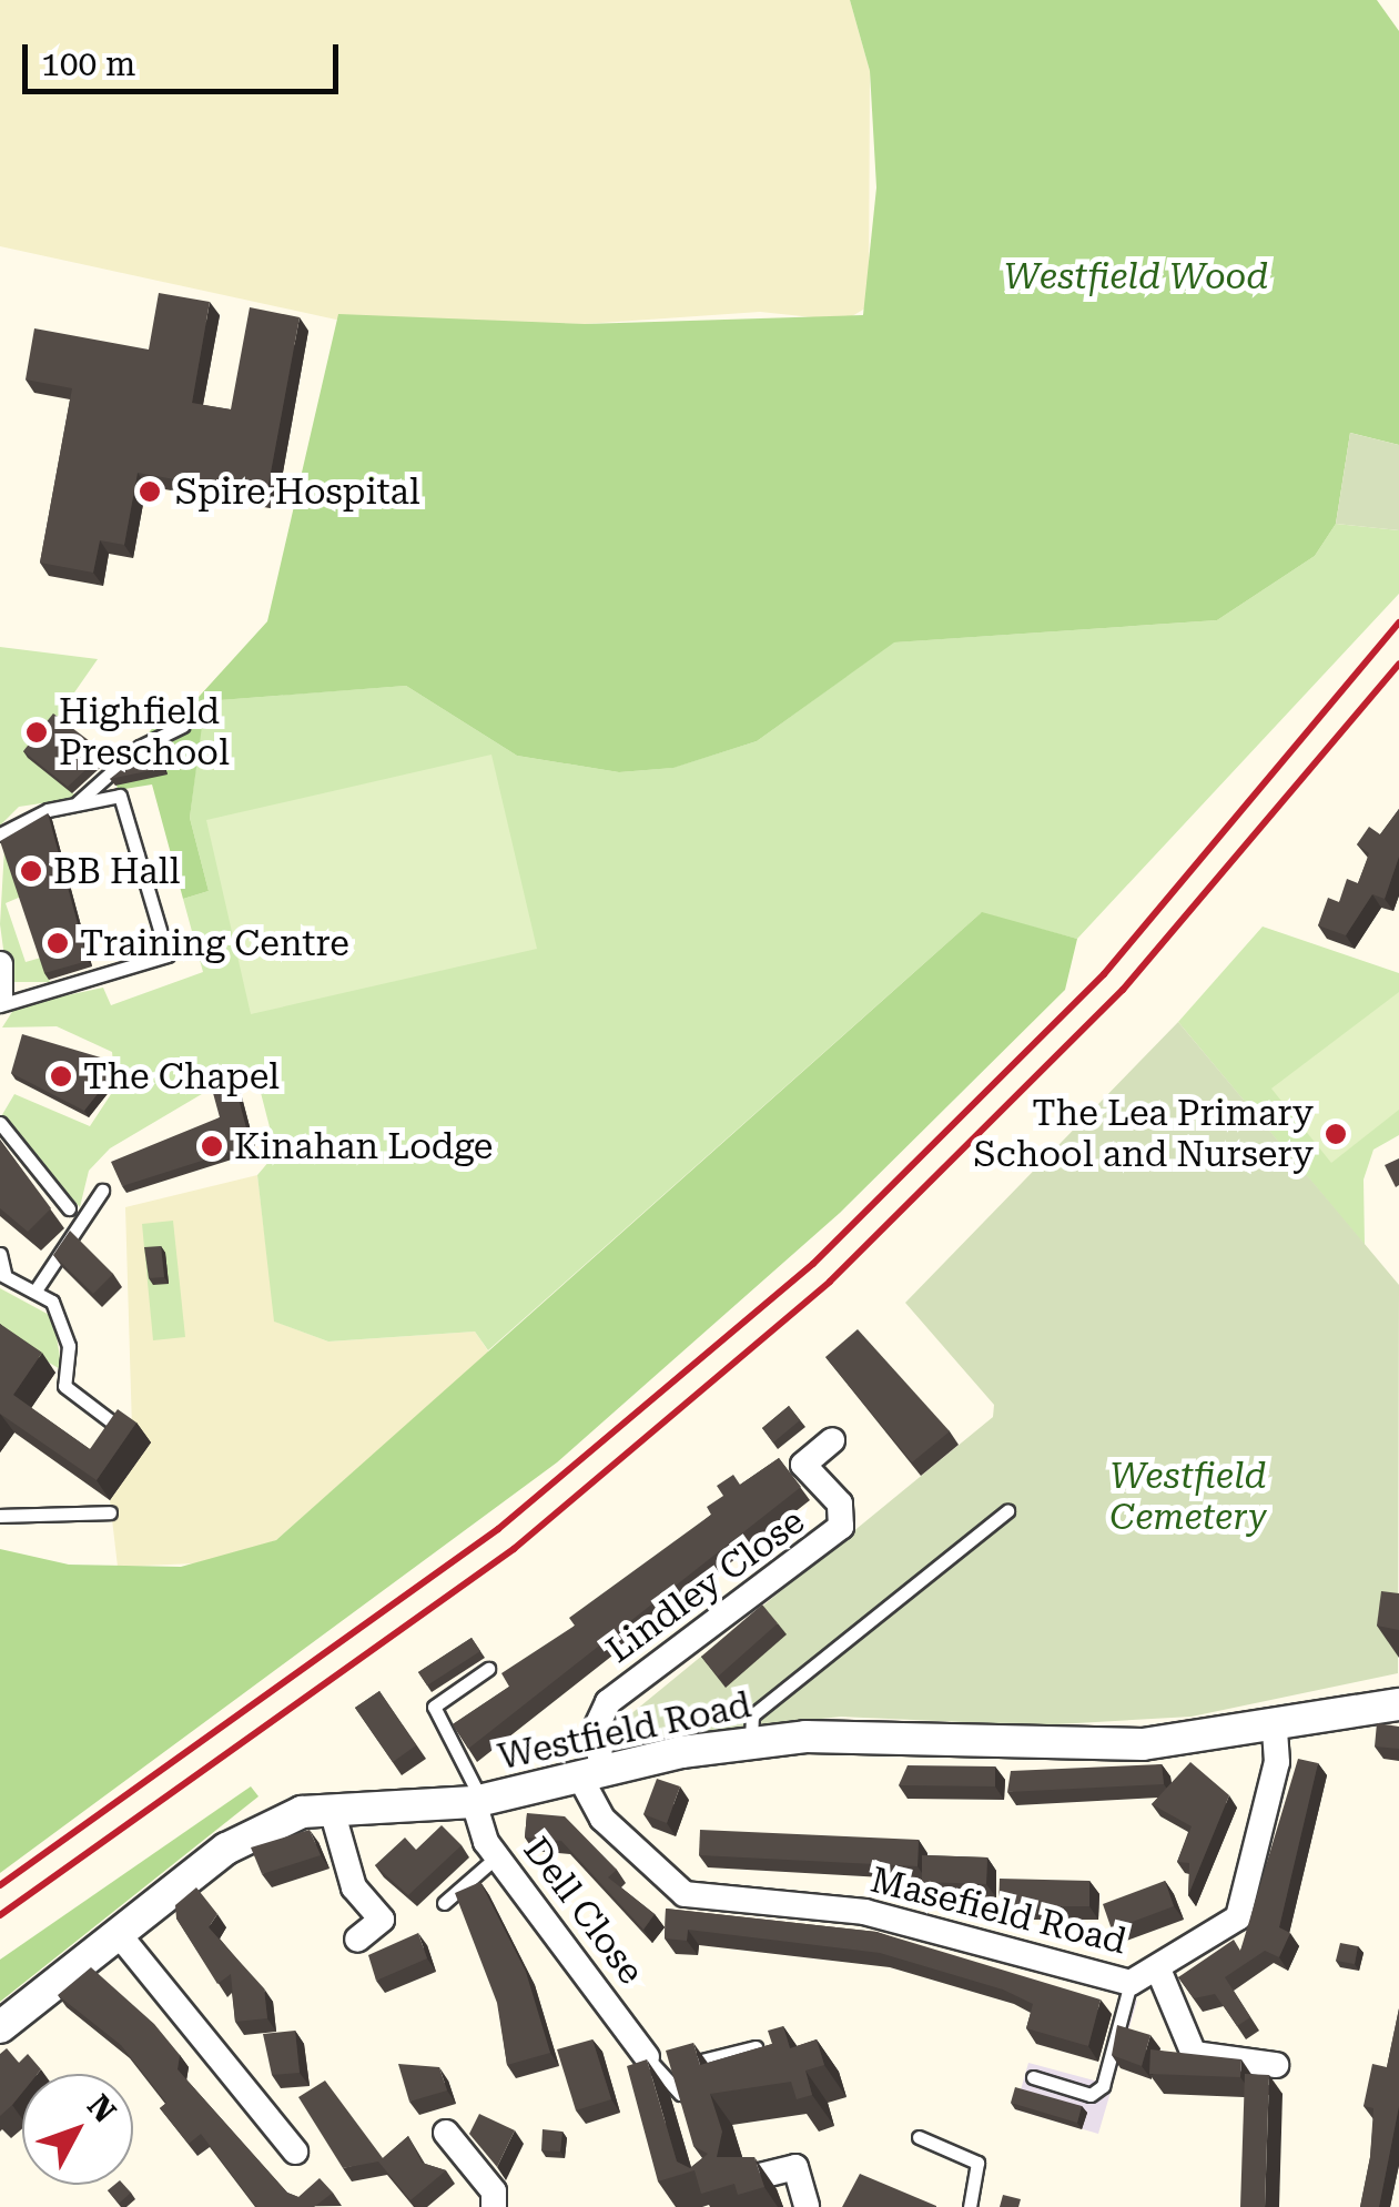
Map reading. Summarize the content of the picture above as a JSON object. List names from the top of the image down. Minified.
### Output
{"streets":{"street":["Lindley Close","Westfield Road","Dell Close","Masefield Road"]},"crossings":[["Lindley Close","Westfield Road"],["Lindley Close","Masefield Road"],["Westfield Road","Dell Close"],["Westfield Road","Masefield Road"]],"parks":["Westfield Wood","Westfield Cemetery"],"places":["Spire Hospital","Highfield Preschool","BB Hall","Training Centre","The Chapel","The Lea Primary School and Nursery","Kinahan Lodge"],"scale_bar":"100 m","north":"top right"}
